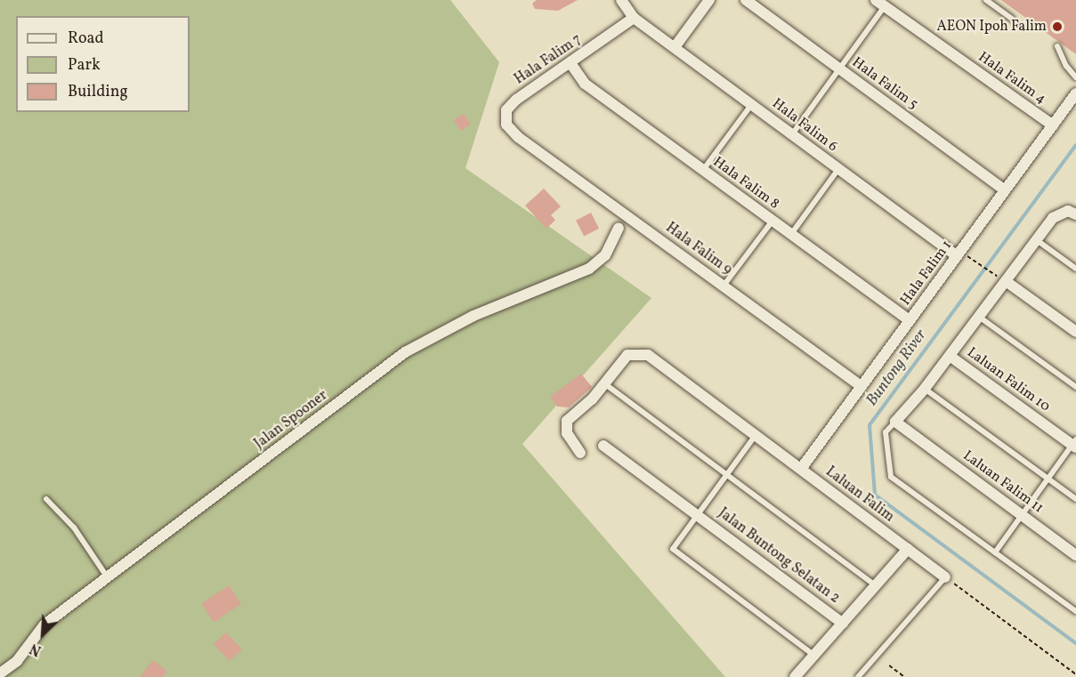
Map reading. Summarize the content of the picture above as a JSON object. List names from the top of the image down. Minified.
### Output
{"streets":{"street":["Hala Falim 7","Hala Falim 4","Hala Falim 5","Hala Falim 6","Hala Falim 8","Hala Falim 9","Hala Falim 1","Laluan Falim 10","Jalan Spooner","Laluan Falim 11","Laluan Falim","Jalan Buntong Selatan 2"]},"crossings":[["Hala Falim 7","Hala Falim 6"],["Hala Falim 7","Hala Falim 8"],["Hala Falim 7","Hala Falim 9"],["Hala Falim 4","Hala Falim 1"],["Hala Falim 5","Hala Falim 1"],["Hala Falim 6","Hala Falim 1"],["Hala Falim 8","Hala Falim 1"],["Hala Falim 9","Hala Falim 1"],["Hala Falim 1","Laluan Falim"]],"water":["Buntong River"],"places":["AEON Ipoh Falim"],"legend":["Road","Park","Building"],"north":"bottom left"}
